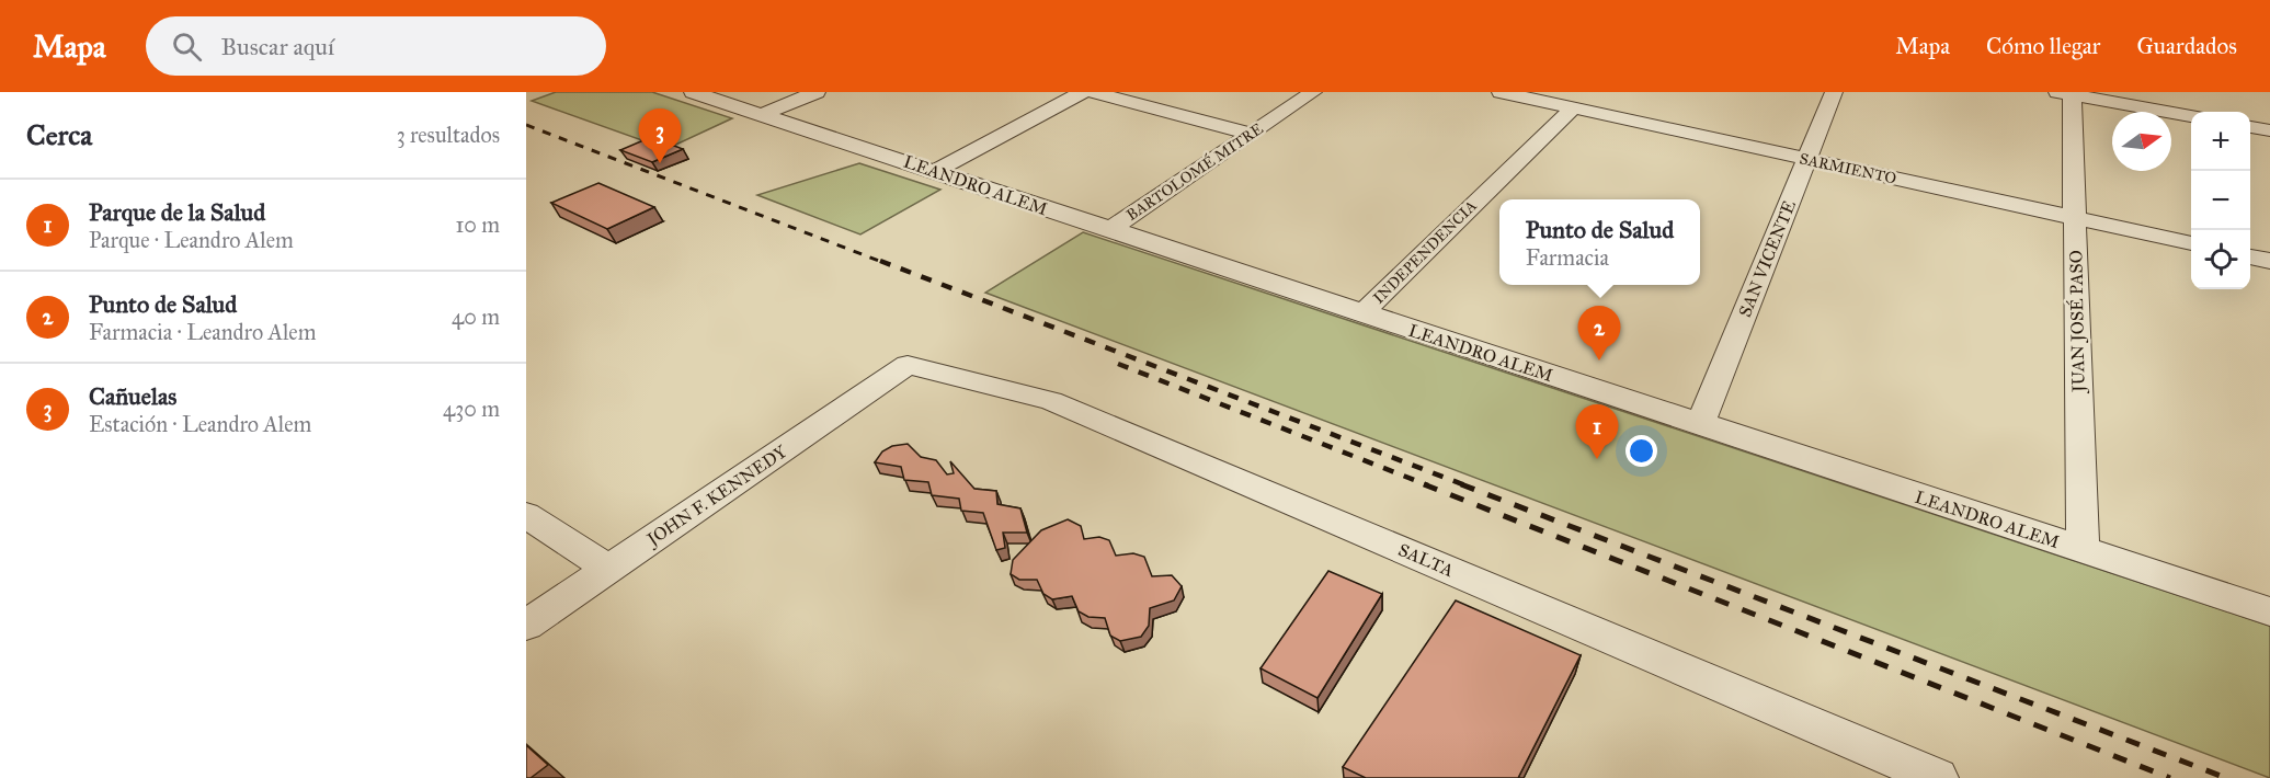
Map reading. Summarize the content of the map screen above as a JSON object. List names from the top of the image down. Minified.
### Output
{"streets":{"street":["SARMIENTO","BARTOLOMÉ MITRE","LEANDRO ALEM","INDEPENDENCIA","SAN VICENTE","JUAN JOSÉ PASO","JOHN F. KENNEDY","SALTA"]},"crossings":[["SARMIENTO","INDEPENDENCIA"],["SARMIENTO","SAN VICENTE"],["SARMIENTO","JUAN JOSÉ PASO"],["BARTOLOMÉ MITRE","LEANDRO ALEM"],["LEANDRO ALEM","INDEPENDENCIA"],["LEANDRO ALEM","SAN VICENTE"],["LEANDRO ALEM","JUAN JOSÉ PASO"],["JOHN F. KENNEDY","SALTA"]],"north":"right","page":{"header":"Mapa","search":"Buscar aquí","nav":["Mapa","Cómo llegar","Guardados"],"heading":["Cerca","3 resultados"],"pins":["3","2","1"],"map_buttons":["+","−"],"list":[{"mark":"1","name":"Parque de la Salud","note":"Parque · Leandro Alem","value":"10 m"},{"mark":"2","name":"Punto de Salud","note":"Farmacia · Leandro Alem","value":"40 m"},{"mark":"3","name":"Cañuelas","note":"Estación · Leandro Alem","value":"430 m"}],"popup":["Punto de Salud","Farmacia"]}}
